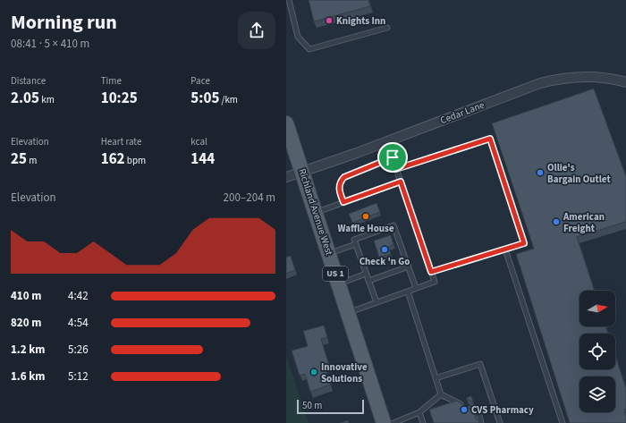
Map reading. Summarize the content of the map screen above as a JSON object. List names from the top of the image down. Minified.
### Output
{"streets":{"main road":["Richland Avenue West","US 1"],"street":["Cedar Lane"]},"crossings":[["Cedar Lane","Richland Avenue West"]],"places":["Knights Inn","Ollie's Bargain Outlet","Waffle House","American Freight","Check 'n Go","Innovative Solutions","CVS Pharmacy"],"scale_bar":"50 m","north":"right","page":{"heading":["Morning run","08:41 · 5 × 410 m"],"stats":[["Distance","2.05 km"],["Time","10:25"],["Pace","5:05 /km"],["Elevation","25 m"],["Heart rate","162 bpm"],["kcal","144"]],"chart":["Elevation","200–204 m"],"list":[{"name":"410 m","note":"4:42"},{"name":"820 m","note":"4:54"},{"name":"1.2 km","note":"5:26"},{"name":"1.6 km","note":"5:12"}],"scale":"50 m"}}
